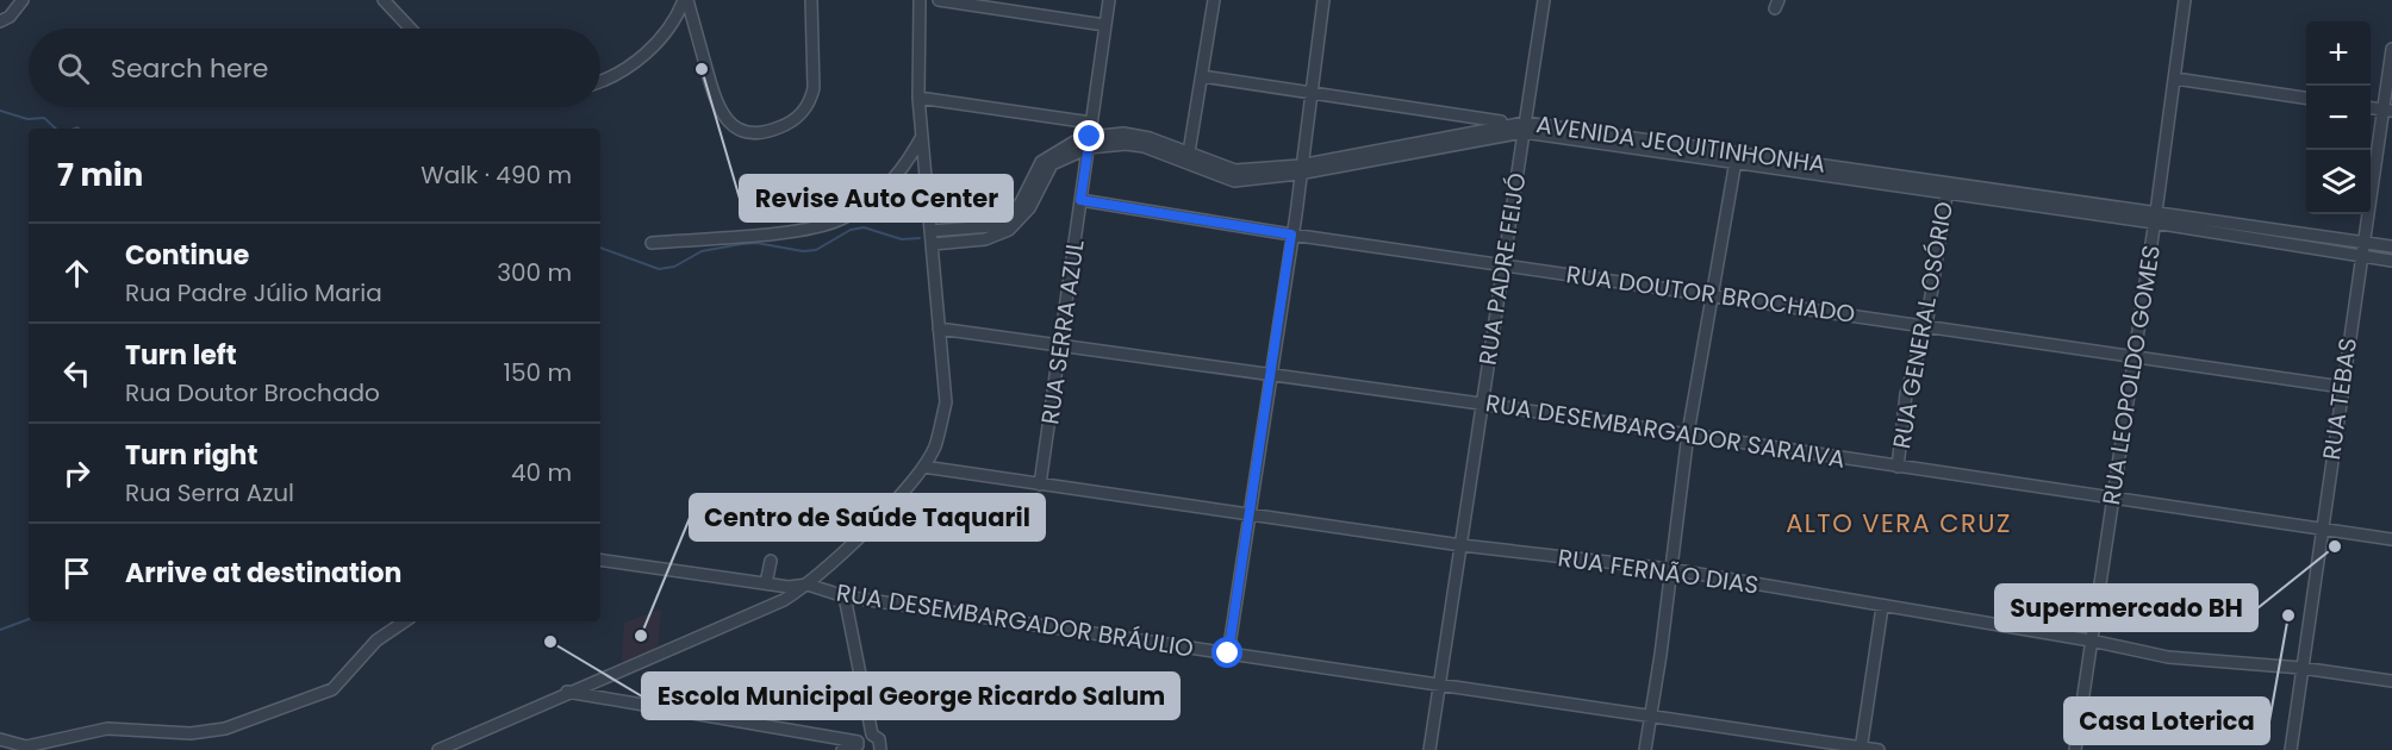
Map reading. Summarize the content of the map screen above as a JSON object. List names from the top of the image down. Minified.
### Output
{"streets":{"street":["AVENIDA JEQUITINHONHA","RUA PADRE FEIJÓ","RUA DOUTOR BROCHADO","RUA GENERAL OSÓRIO","RUA SERRA AZUL","RUA LEOPOLDO GOMES","RUA TEBAS","RUA DESEMBARGADOR SARAIVA","RUA FERNÃO DIAS","RUA DESEMBARGADOR BRÁULIO"]},"crossings":[["AVENIDA JEQUITINHONHA","RUA PADRE FEIJÓ"],["AVENIDA JEQUITINHONHA","RUA GENERAL OSÓRIO"],["AVENIDA JEQUITINHONHA","RUA SERRA AZUL"],["AVENIDA JEQUITINHONHA","RUA LEOPOLDO GOMES"],["AVENIDA JEQUITINHONHA","RUA TEBAS"],["RUA PADRE FEIJÓ","RUA DOUTOR BROCHADO"],["RUA PADRE FEIJÓ","RUA DESEMBARGADOR SARAIVA"],["RUA PADRE FEIJÓ","RUA FERNÃO DIAS"],["RUA PADRE FEIJÓ","RUA DESEMBARGADOR BRÁULIO"],["RUA DOUTOR BROCHADO","RUA GENERAL OSÓRIO"],["RUA DOUTOR BROCHADO","RUA SERRA AZUL"],["RUA DOUTOR BROCHADO","RUA LEOPOLDO GOMES"],["RUA DOUTOR BROCHADO","RUA TEBAS"],["RUA GENERAL OSÓRIO","RUA DESEMBARGADOR SARAIVA"],["RUA SERRA AZUL","RUA DESEMBARGADOR SARAIVA"],["RUA SERRA AZUL","RUA FERNÃO DIAS"],["RUA LEOPOLDO GOMES","RUA DESEMBARGADOR SARAIVA"],["RUA LEOPOLDO GOMES","RUA FERNÃO DIAS"],["RUA TEBAS","RUA DESEMBARGADOR SARAIVA"],["RUA TEBAS","RUA FERNÃO DIAS"]],"districts":["ALTO VERA CRUZ"],"places":["Revise Auto Center","Supermercado BH","Casa Loterica","Centro de Saúde Taquaril","Escola Municipal George Ricardo Salum"],"page":{"map_buttons":["+","−"],"search":"Search here","heading":["7 min","Walk · 490 m"],"list":[["Continue","Rua Padre Júlio Maria","300 m"],["Turn left","Rua Doutor Brochado","150 m"],["Turn right","Rua Serra Azul","40 m"],"Arrive at destination"]}}
